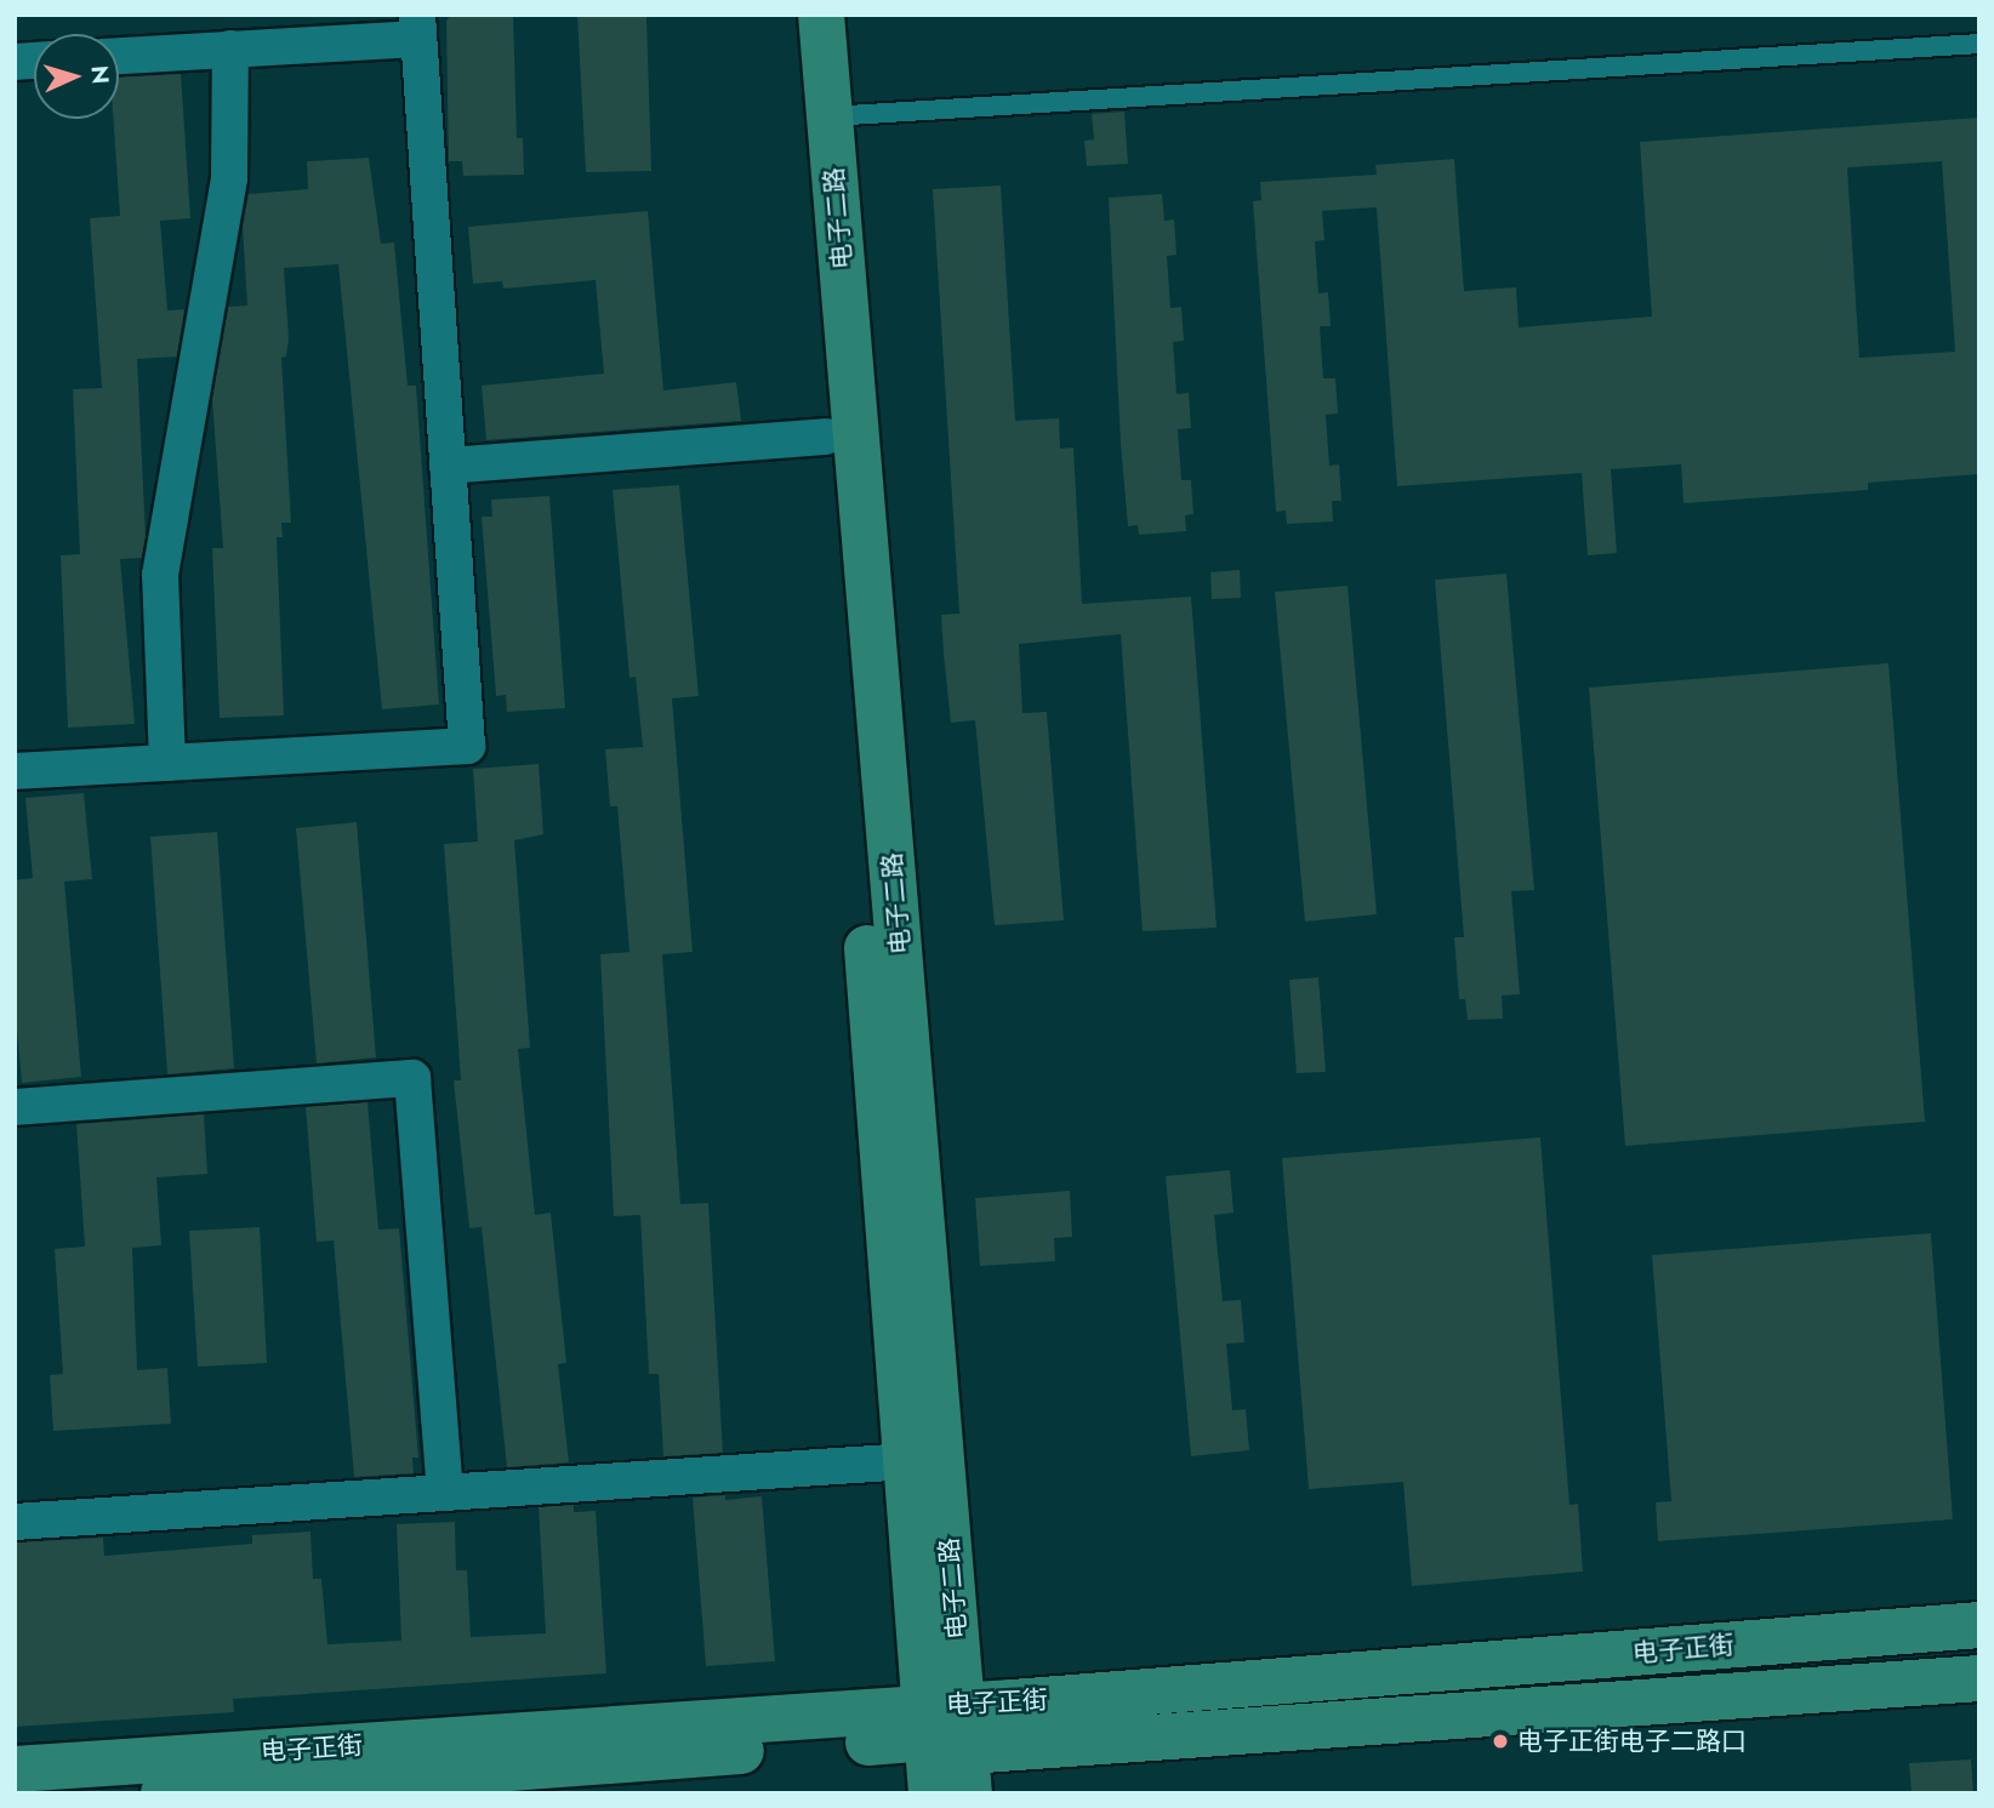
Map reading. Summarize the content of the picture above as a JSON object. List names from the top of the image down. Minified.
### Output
{"streets":{"main road":["电子二路","电子正街"]},"crossings":[["电子二路","电子正街"]],"places":["电子正街电子二路口"],"north":"right"}
